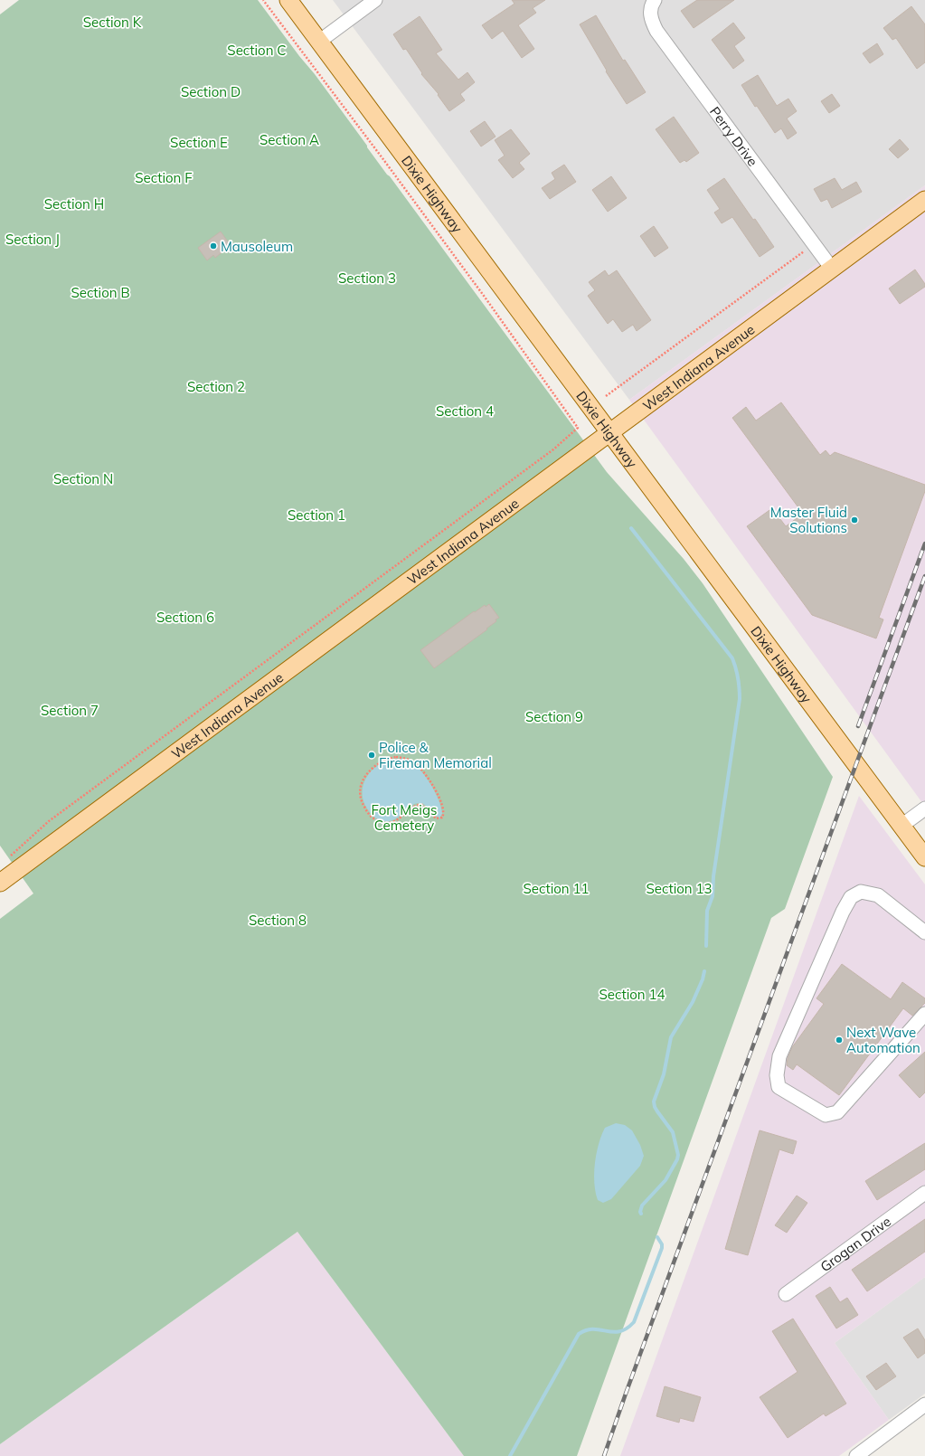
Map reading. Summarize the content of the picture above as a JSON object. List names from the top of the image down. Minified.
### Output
{"streets":{"main road":["Dixie Highway","West Indiana Avenue"],"street":["Perry Drive","Grogan Drive"]},"crossings":[["Perry Drive","West Indiana Avenue"],["Dixie Highway","West Indiana Avenue"]],"parks":["Section K","Section C","Section D","Section A","Section E","Section F","Section H","Section J","Section 3","Section B","Section 2","Section 4","Section N","Section 1","Section 6","Section 7","Section 9","Fort Meigs Cemetery","Section 11","Section 13","Section 8","Section 14"],"places":["Mausoleum","Master Fluid Solutions","Police & Fireman Memorial","Next Wave Automation"]}
